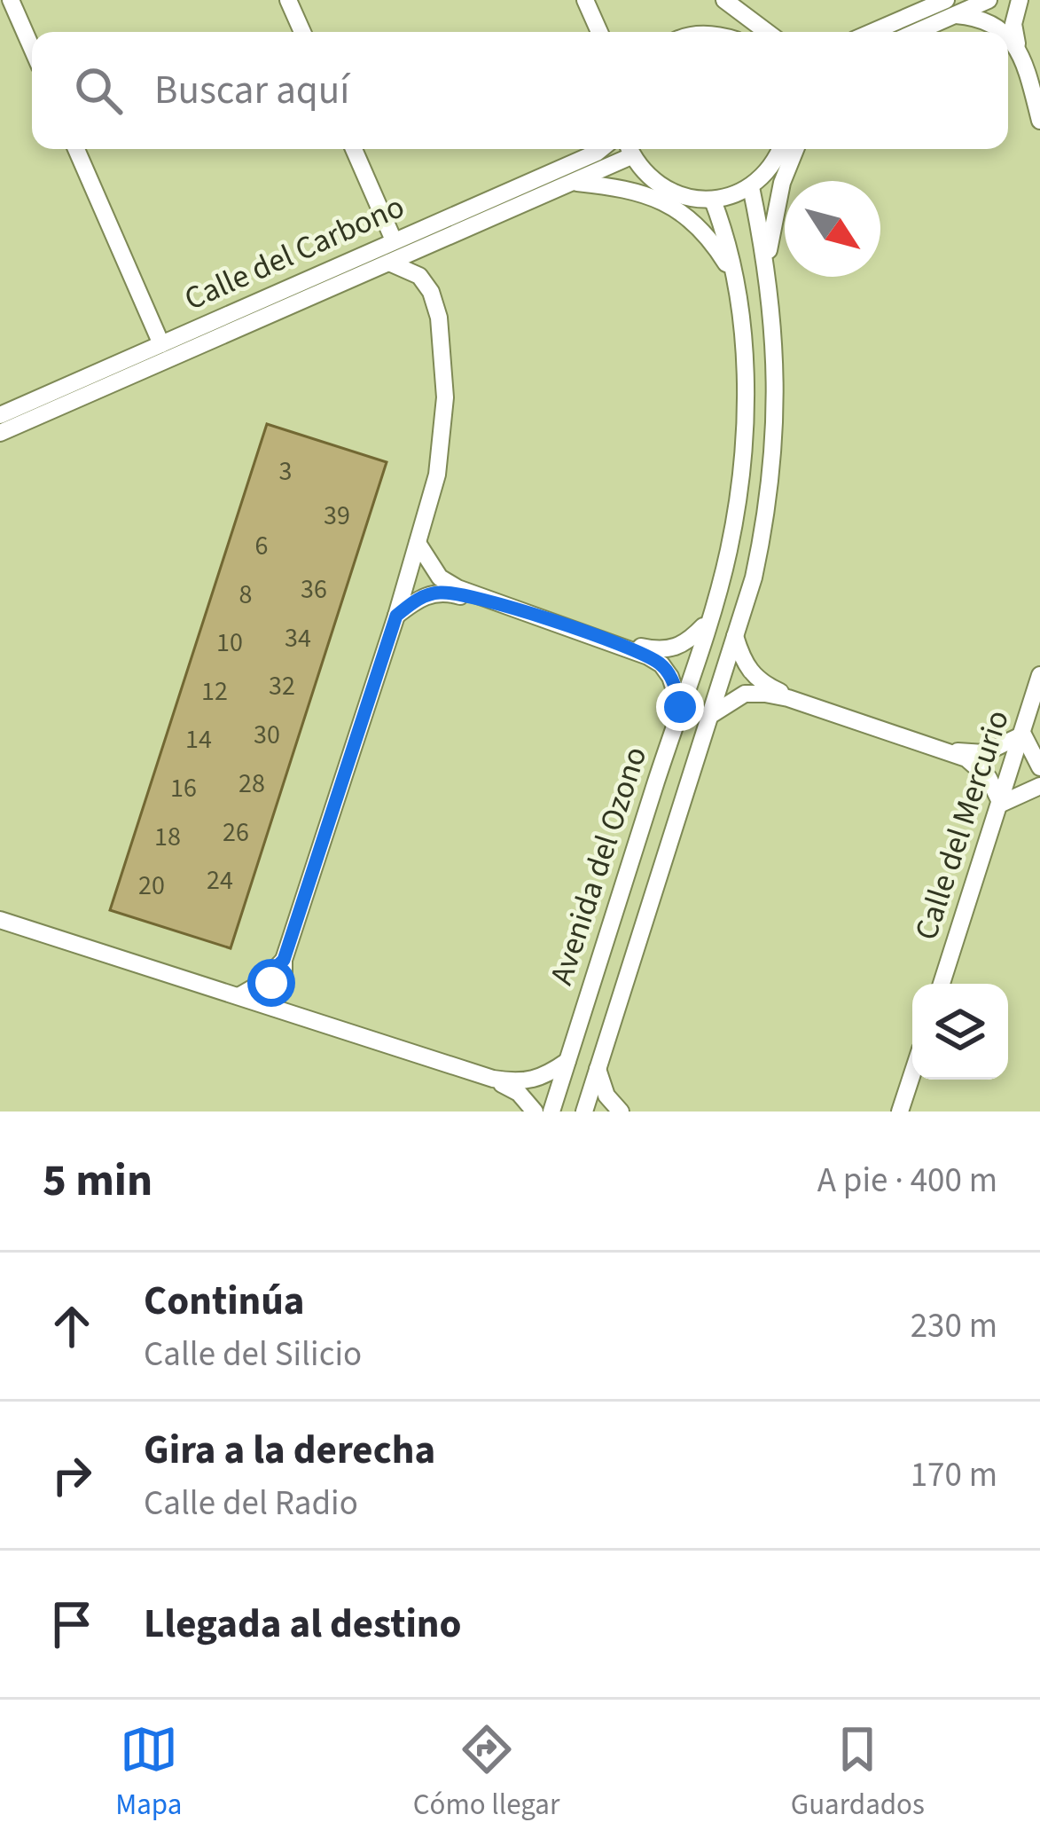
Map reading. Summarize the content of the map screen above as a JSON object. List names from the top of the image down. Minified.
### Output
{"streets":{"street":["Calle del Carbono","Calle del Mercurio","Avenida del Ozono"]},"house_numbers":["3","39","6","36","8","34","10","32","12","30","14","28","16","26","18","24","20"],"north":"bottom right","page":{"search":"Buscar aquí","heading":["5 min","A pie · 400 m"],"list":[["Continúa","Calle del Silicio","230 m"],["Gira a la derecha","Calle del Radio","170 m"],"Llegada al destino"],"nav":["Mapa","Cómo llegar","Guardados"]}}
